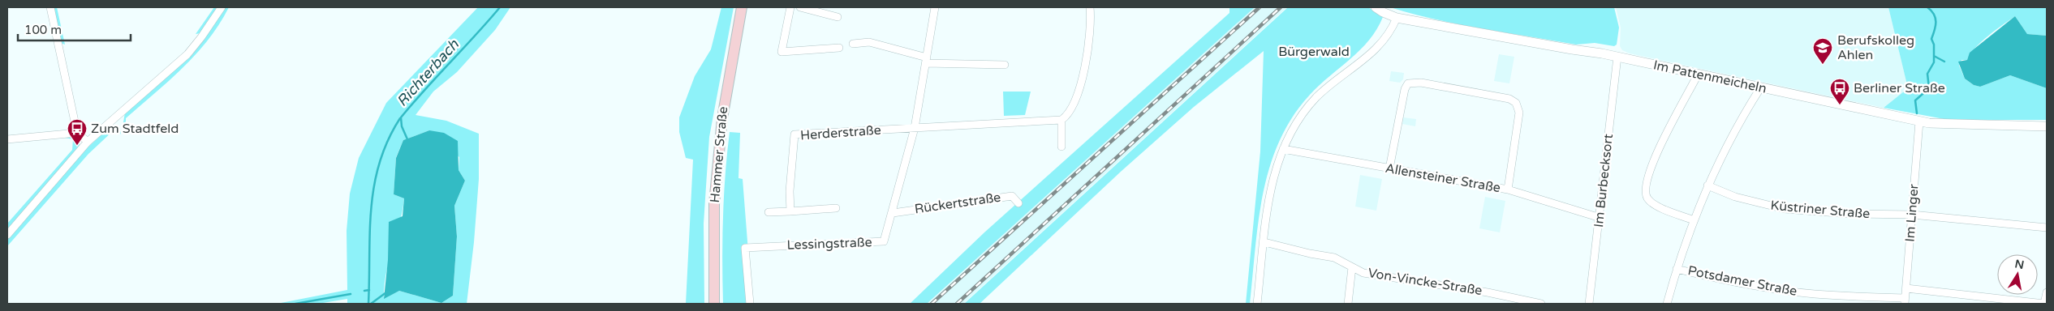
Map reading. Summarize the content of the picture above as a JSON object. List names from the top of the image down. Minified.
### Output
{"streets":{"main road":["Hammer Straße"],"street":["Im Pattenmeicheln","Herderstraße","Allensteiner Straße","Im Burbecksort","Rückertstraße","Küstriner Straße","Im Linger","Lessingstraße","Potsdamer Straße","Von-Vincke-Straße"]},"crossings":[["Im Pattenmeicheln","Im Burbecksort"],["Im Pattenmeicheln","Im Linger"],["Herderstraße","Lessingstraße"],["Allensteiner Straße","Im Burbecksort"],["Rückertstraße","Lessingstraße"],["Küstriner Straße","Im Linger"],["Im Linger","Potsdamer Straße"]],"water":["Richterbach"],"parks":["Bürgerwald"],"places":{"school or university":["Berufskolleg Ahlen"],"bus stop":["Berliner Straße","Zum Stadtfeld"]},"scale_bar":"100 m","north":"top"}
